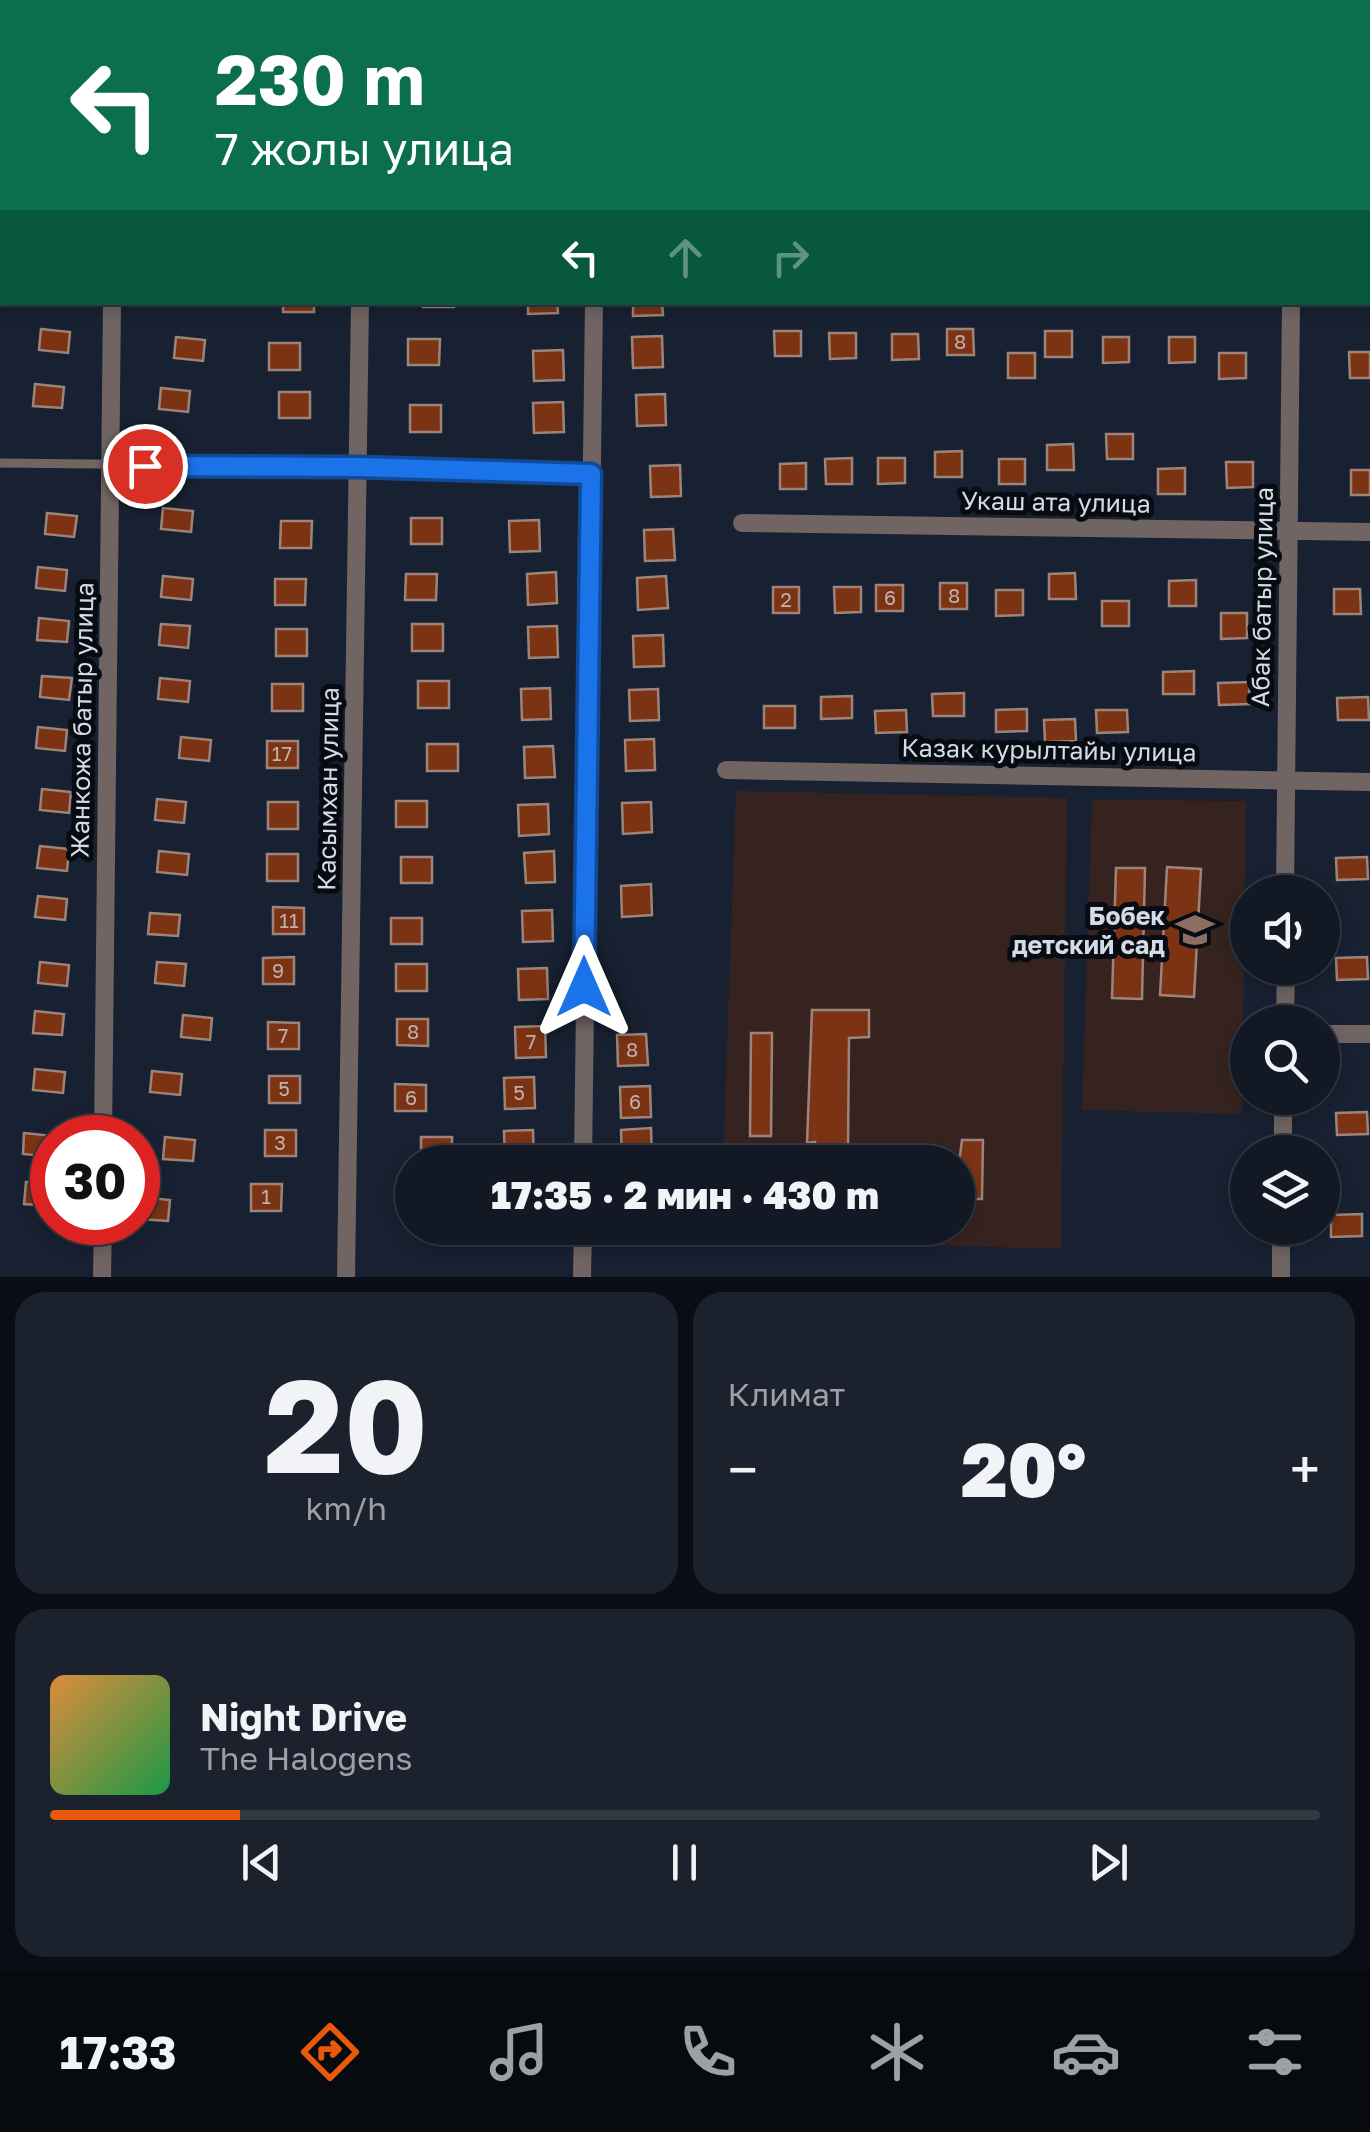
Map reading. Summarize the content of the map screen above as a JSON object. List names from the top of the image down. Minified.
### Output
{"streets":{"street":["Укаш ата улица","Абак батыр улица","Жанкожа батыр улица","Казак курылтайы улица","Касымхан улица"]},"crossings":[["Укаш ата улица","Абак батыр улица"],["Абак батыр улица","Казак курылтайы улица"]],"places":{"school or university":["Бобек детский сад"]},"house_numbers":["8","8","6","2","17","11","9","8","7","7","8","5","5","6","6","3","1"],"page":{"turn":["230 m","7 жолы улица"],"limit":"30","trip":"17:35 · 2 мин · 430 m","tile":[["20","km/h"],"Климат"],"heat":["−","20°","+"],"song":["Night Drive","The Halogens"],"tabs":"17:33"}}
